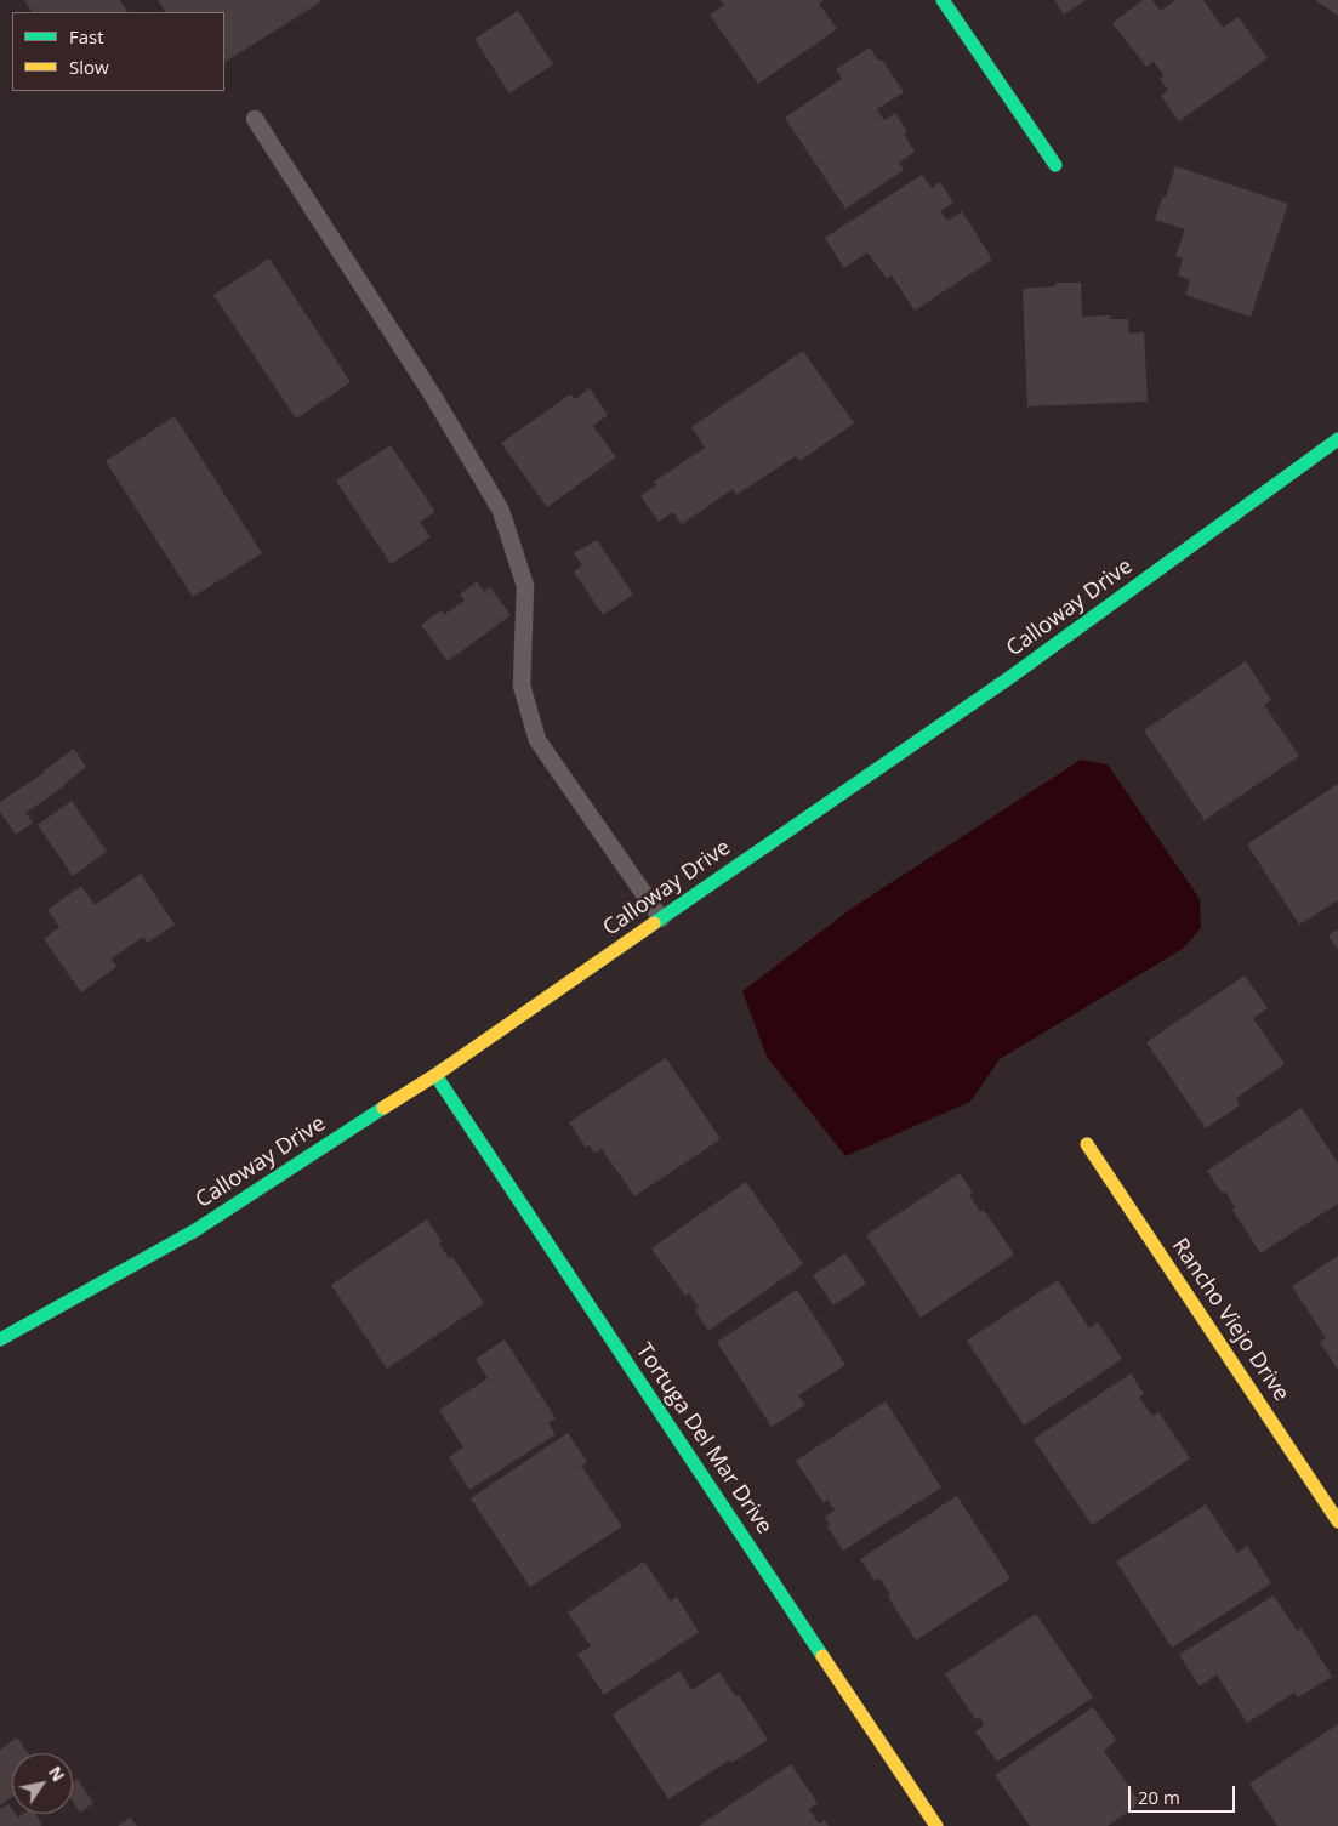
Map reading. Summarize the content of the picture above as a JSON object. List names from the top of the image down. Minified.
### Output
{"streets":{"main road":["Calloway Drive","Rancho Viejo Drive","Tortuga Del Mar Drive"]},"crossings":[["Calloway Drive","Tortuga Del Mar Drive"]],"legend":["Fast","Slow"],"scale_bar":"20 m","north":"top right"}
